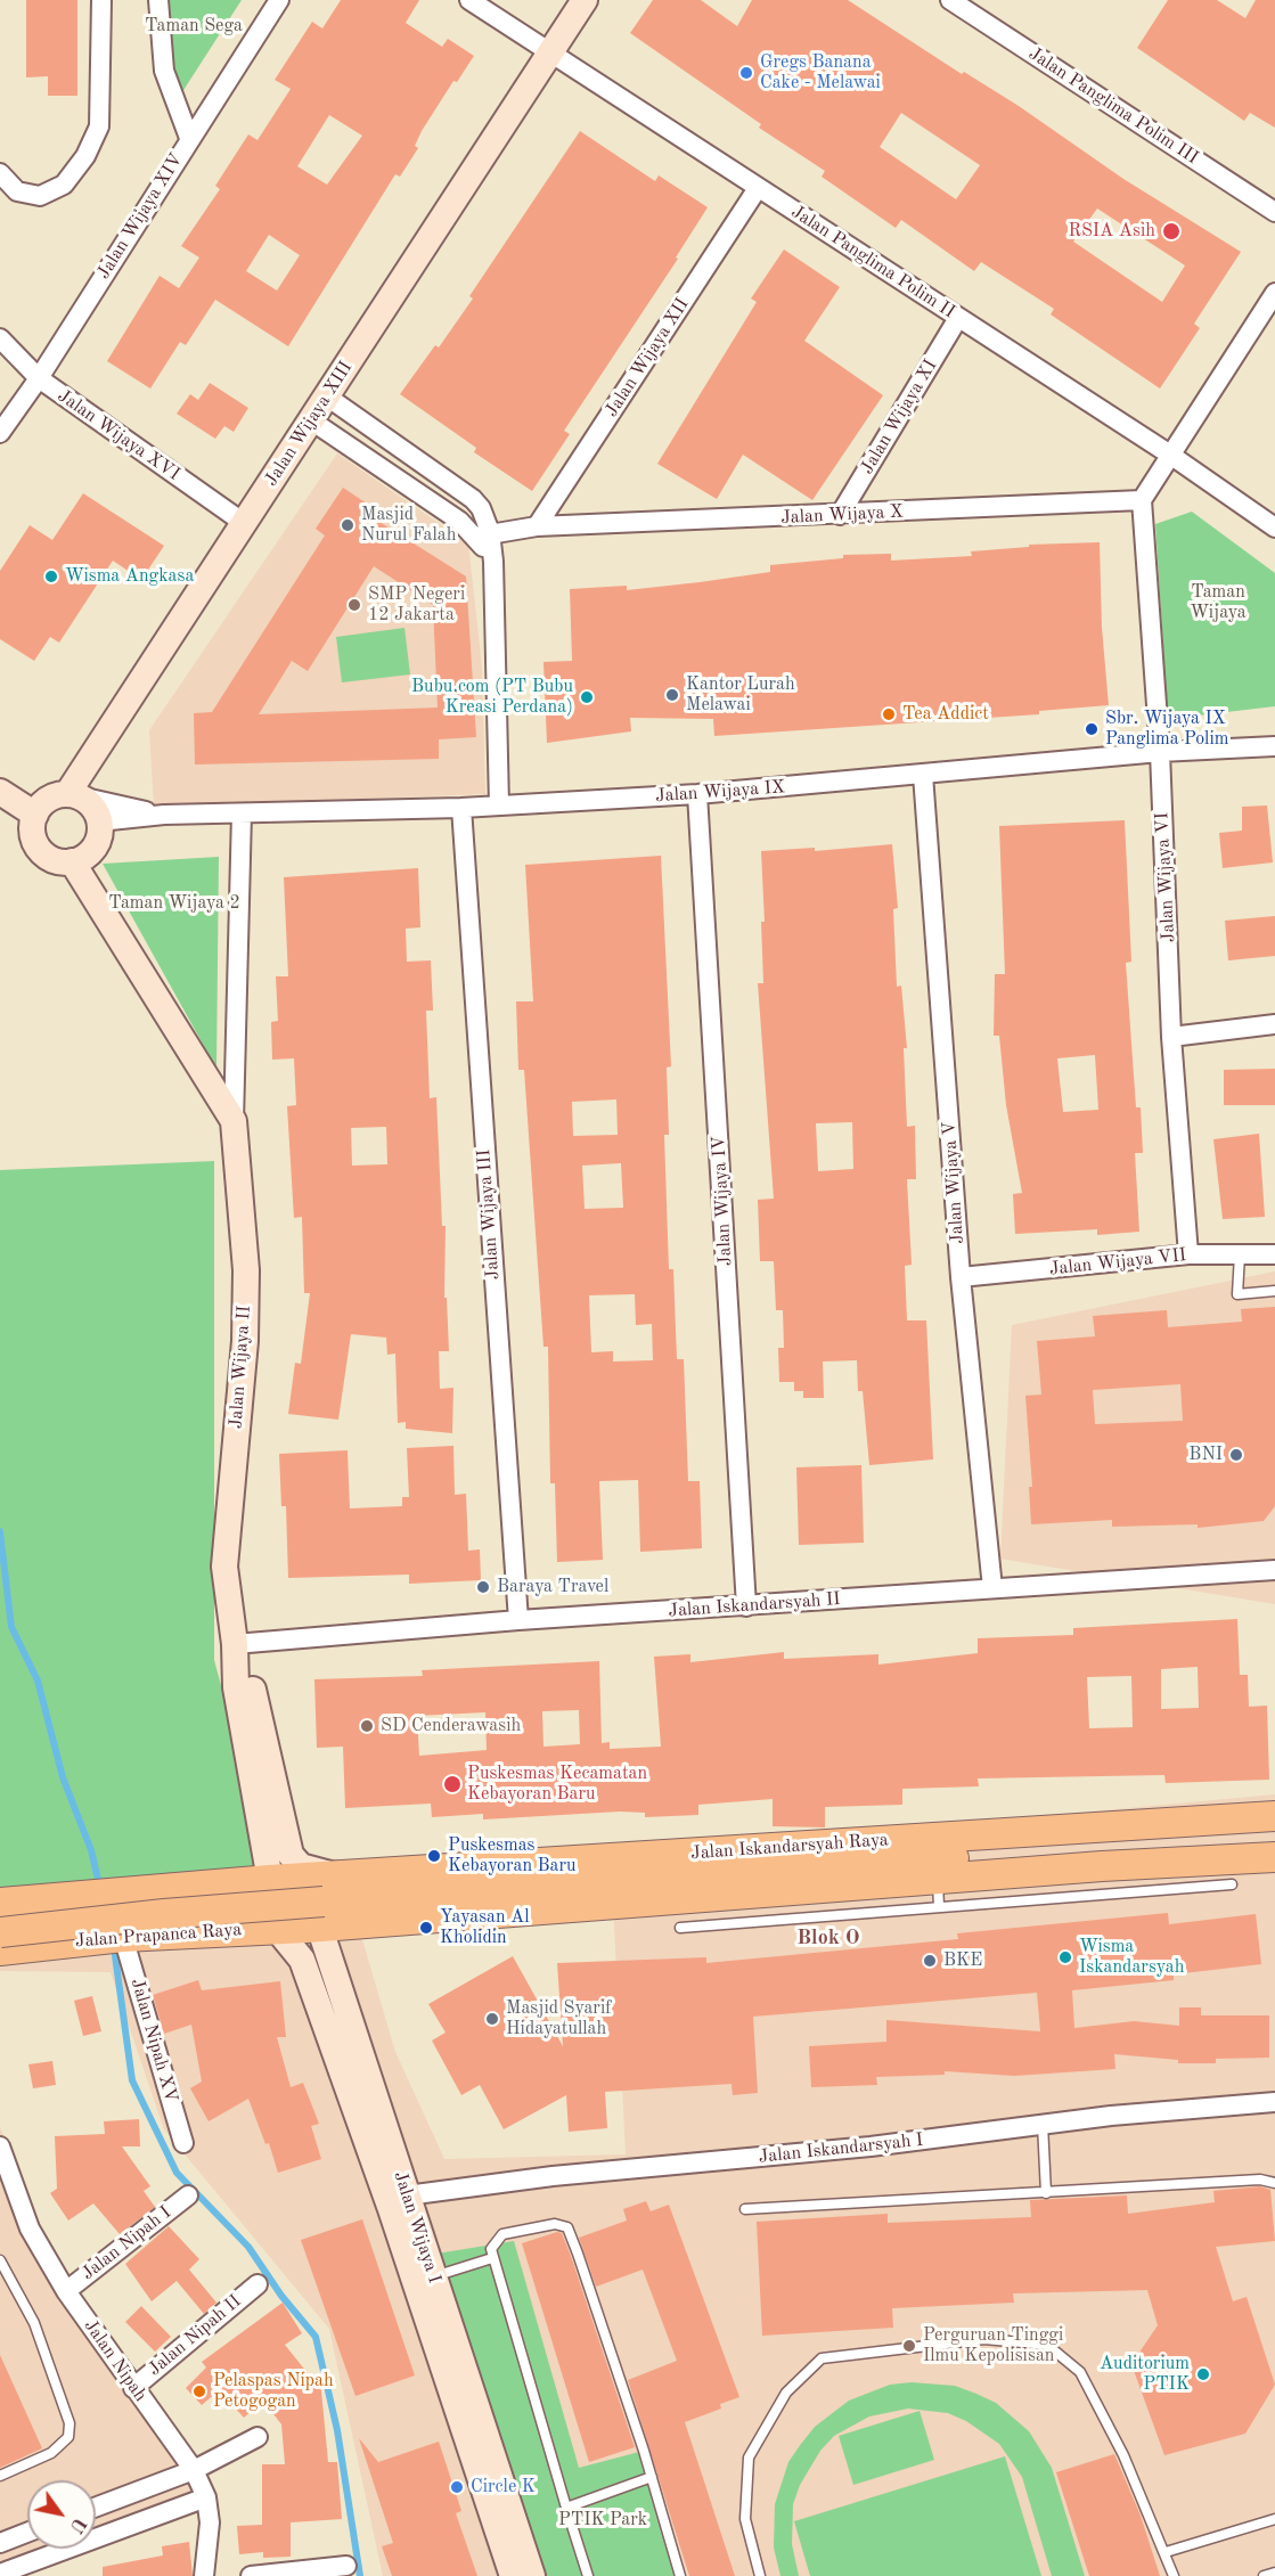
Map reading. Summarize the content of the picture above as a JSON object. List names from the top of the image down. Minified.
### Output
{"streets":{"main road":["Jalan Iskandarsyah Raya","Jalan Prapanca Raya"],"street":["Jalan Panglima Polim III","Jalan Wijaya XIV","Jalan Panglima Polim II","Jalan Wijaya XII","Jalan Wijaya XI","Jalan Wijaya XIII","Jalan Wijaya XVI","Jalan Wijaya X","Jalan Wijaya IX","Jalan Wijaya VI","Jalan Wijaya V","Jalan Wijaya IV","Jalan Wijaya III","Jalan Wijaya VII","Jalan Wijaya II","Jalan Iskandarsyah II","Jalan Nipah XV","Jalan Iskandarsyah I","Jalan Wijaya I","Jalan Nipah I","Jalan Nipah II","Jalan Nipah"]},"crossings":[["Jalan Wijaya XIV","Jalan Wijaya XVI"],["Jalan Panglima Polim II","Jalan Wijaya XII"],["Jalan Panglima Polim II","Jalan Wijaya XI"],["Jalan Panglima Polim II","Jalan Wijaya XIII"],["Jalan Wijaya XII","Jalan Wijaya X"],["Jalan Wijaya XI","Jalan Wijaya X"],["Jalan Wijaya XIII","Jalan Wijaya XVI"],["Jalan Wijaya XIII","Jalan Wijaya IX"],["Jalan Wijaya XIII","Jalan Wijaya II"],["Jalan Wijaya X","Jalan Wijaya VI"],["Jalan Wijaya IX","Jalan Wijaya VI"],["Jalan Wijaya IX","Jalan Wijaya V"],["Jalan Wijaya IX","Jalan Wijaya IV"],["Jalan Wijaya IX","Jalan Wijaya III"],["Jalan Wijaya IX","Jalan Wijaya II"],["Jalan Wijaya VI","Jalan Wijaya VII"],["Jalan Wijaya V","Jalan Wijaya VII"],["Jalan Wijaya V","Jalan Iskandarsyah II"],["Jalan Wijaya IV","Jalan Iskandarsyah II"],["Jalan Wijaya III","Jalan Iskandarsyah II"],["Jalan Wijaya II","Jalan Iskandarsyah II"],["Jalan Wijaya II","Jalan Iskandarsyah Raya"],["Jalan Iskandarsyah Raya","Jalan Wijaya I"],["Jalan Prapanca Raya","Jalan Nipah XV"],["Jalan Prapanca Raya","Jalan Wijaya I"],["Jalan Iskandarsyah I","Jalan Wijaya I"],["Jalan Nipah I","Jalan Nipah"],["Jalan Nipah II","Jalan Nipah"]],"districts":["Blok O"],"parks":["Taman Sega","Taman Wijaya","Taman Wijaya 2","PTIK Park"],"places":["Gregs Banana Cake - Melawai","RSIA Asih","Masjid Nurul Falah","Wisma Angkasa","SMP Negeri 12 Jakarta","Kantor Lurah Melawai","Bubu.com (PT Bubu Kreasi Perdana)","Tea Addict","Sbr. Wijaya IX Panglima Polim","BNI","Baraya Travel","SD Cenderawasih","Puskesmas Kecamatan Kebayoran Baru","Puskesmas Kebayoran Baru","Yayasan Al Kholidin","Wisma Iskandarsyah","BKE","Masjid Syarif Hidayatullah","Perguruan Tinggi Ilmu Kepolisisan","Auditorium PTIK","Pelaspas Nipah Petogogan","Circle K"],"north":"bottom right"}
